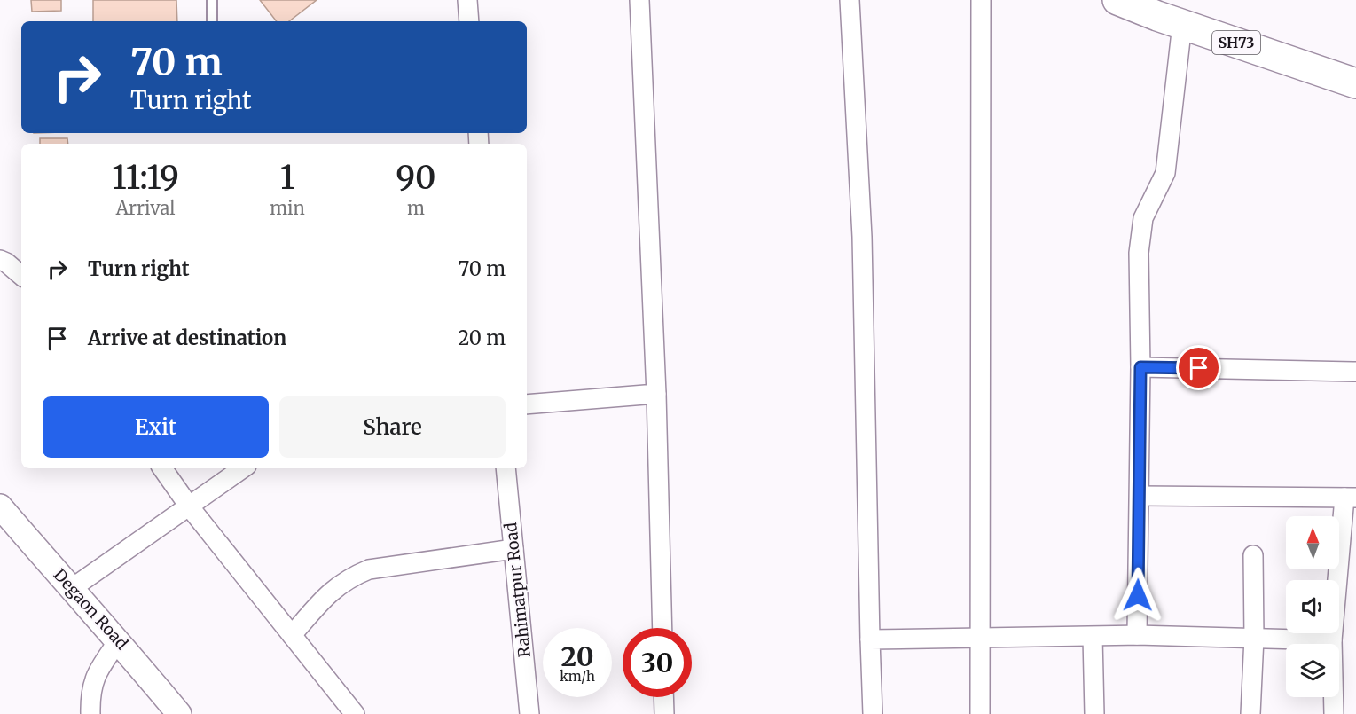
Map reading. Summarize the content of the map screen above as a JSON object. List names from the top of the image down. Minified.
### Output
{"streets":{"main road":["SH73"],"street":["Rahimatpur Road","Degaon Road"]},"north":"top","page":{"turn":["70 m","Turn right"],"eta":["11:19","Arrival","1","min","90","m"],"list":[{"name":"Turn right","value":"70 m"},{"name":"Arrive at destination","value":"20 m"}],"buttons":["Exit","Share"],"speed":"20 km/h","limit":"30"}}
